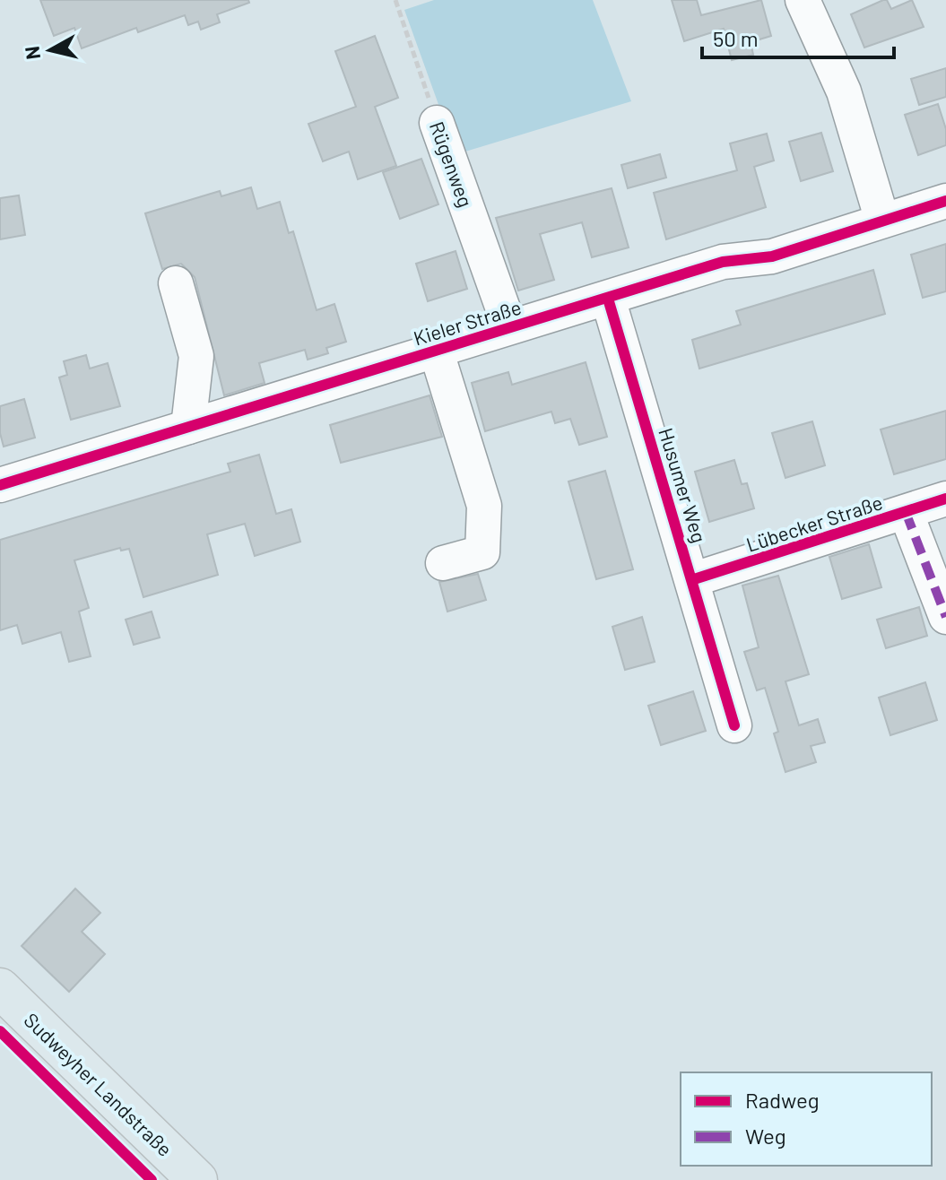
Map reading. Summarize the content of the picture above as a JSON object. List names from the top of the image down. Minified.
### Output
{"streets":{"main road":["Sudweyher Landstraße"],"street":["Rügenweg","Kieler Straße","Husumer Weg","Lübecker Straße"]},"crossings":[["Rügenweg","Kieler Straße"],["Kieler Straße","Husumer Weg"],["Husumer Weg","Lübecker Straße"]],"legend":["Radweg","Weg"],"scale_bar":"50 m","north":"left"}
